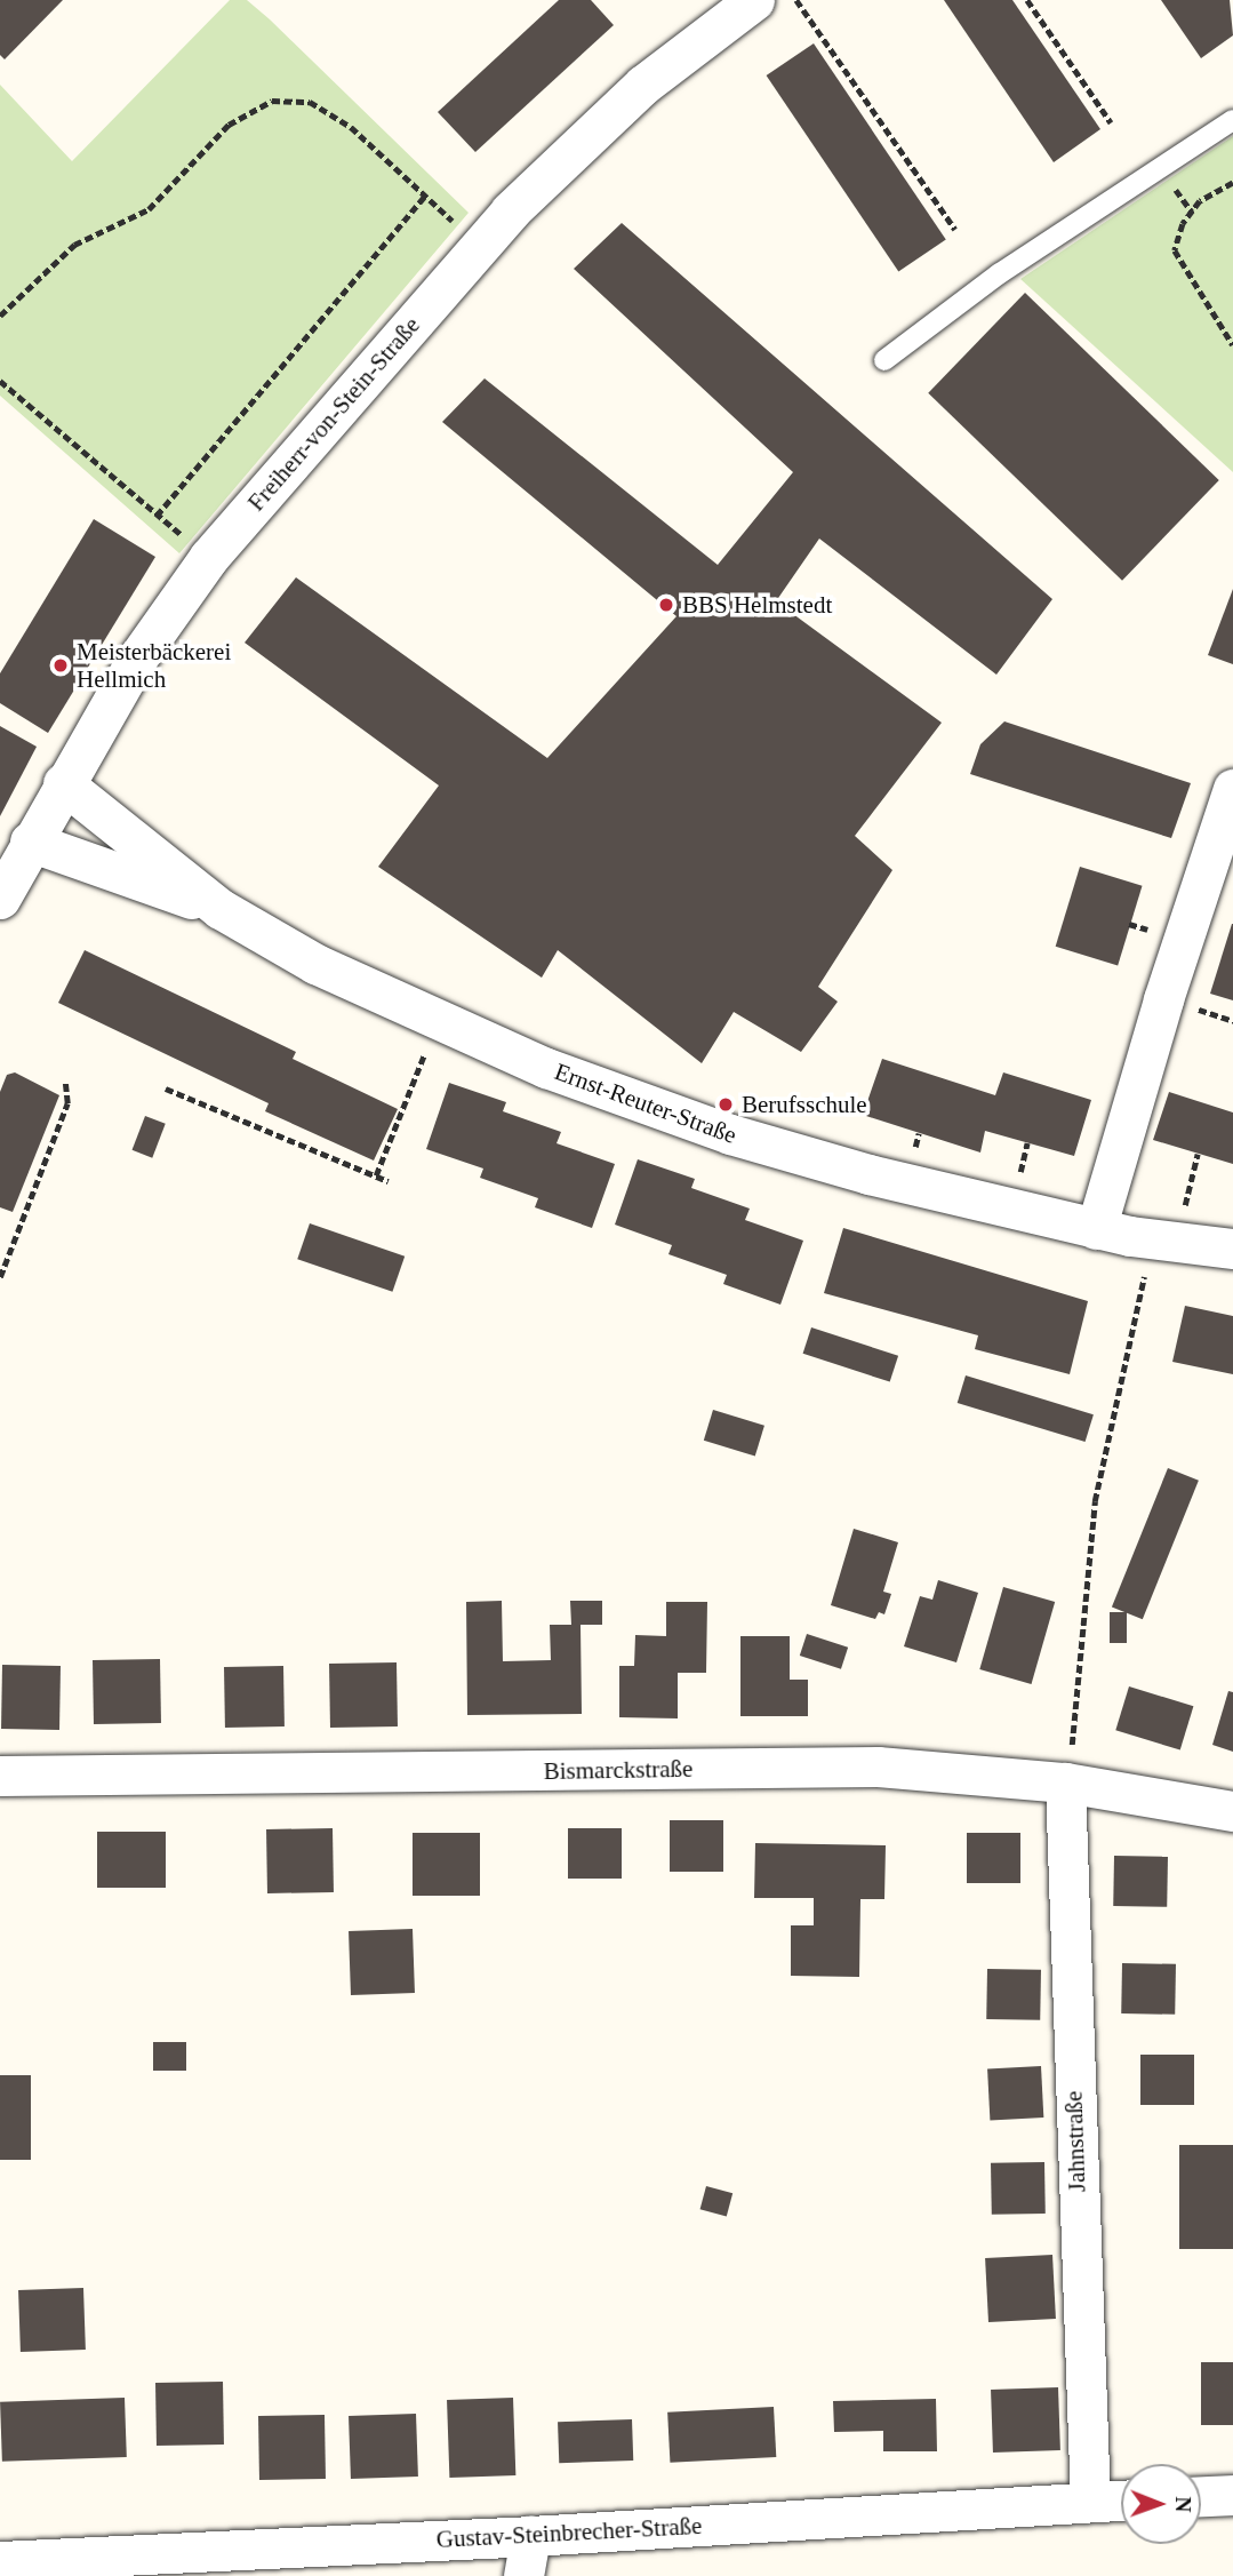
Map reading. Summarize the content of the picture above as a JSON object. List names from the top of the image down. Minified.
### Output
{"streets":{"street":["Freiherr-von-Stein-Straße","Ernst-Reuter-Straße","Bismarckstraße","Jahnstraße","Gustav-Steinbrecher-Straße"]},"crossings":[["Freiherr-von-Stein-Straße","Ernst-Reuter-Straße"],["Bismarckstraße","Jahnstraße"],["Jahnstraße","Gustav-Steinbrecher-Straße"]],"places":["BBS Helmstedt","Meisterbäckerei Hellmich","Berufsschule"],"north":"right"}
